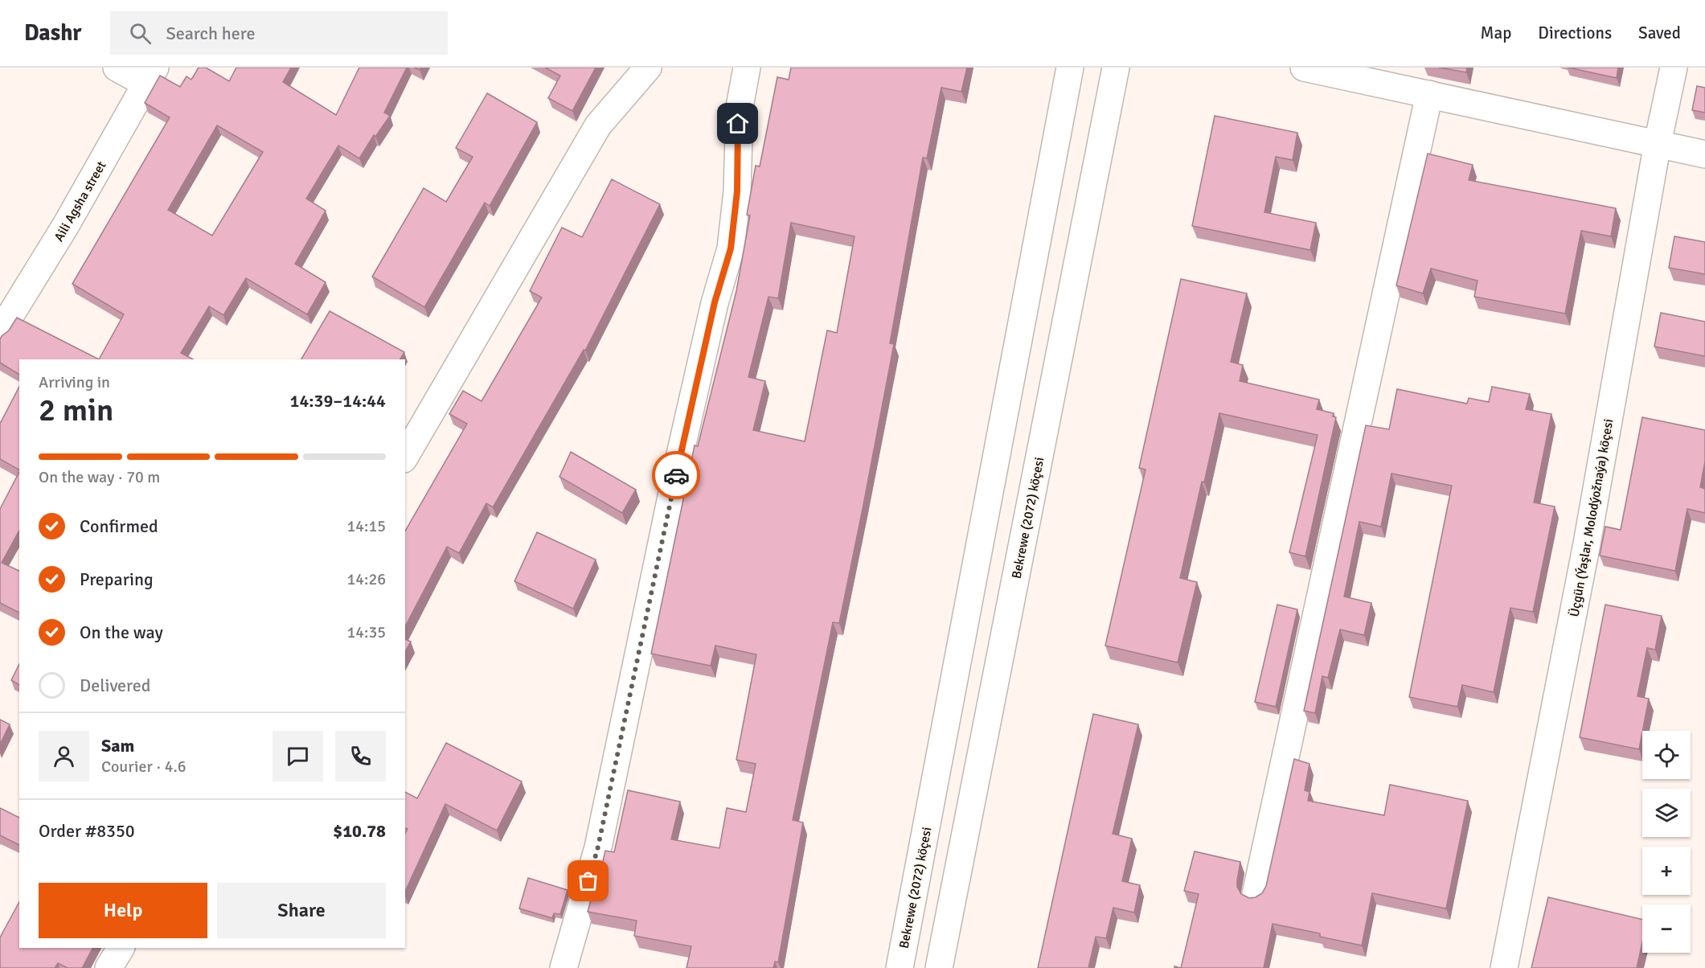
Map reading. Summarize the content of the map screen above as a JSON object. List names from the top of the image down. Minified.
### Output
{"streets":{"street":["Aili Agsha street","Bekrewe (2072) köçesi","Üçgün (Ýaşlar, Molodýožnaýa) köçesi"]},"page":{"header":"Dashr","search":"Search here","nav":["Map","Directions","Saved"],"heading":["2 min","Arriving in","14:39–14:44"],"panel":["Sam","Courier · 4.6","Order #8350","$10.78"],"bar":"On the way · 70 m","list":[["Confirmed","14:15"],["Preparing","14:26"],["On the way","14:35"],"Delivered"],"map_buttons":["+","−"],"buttons":["Help","Share"]}}
